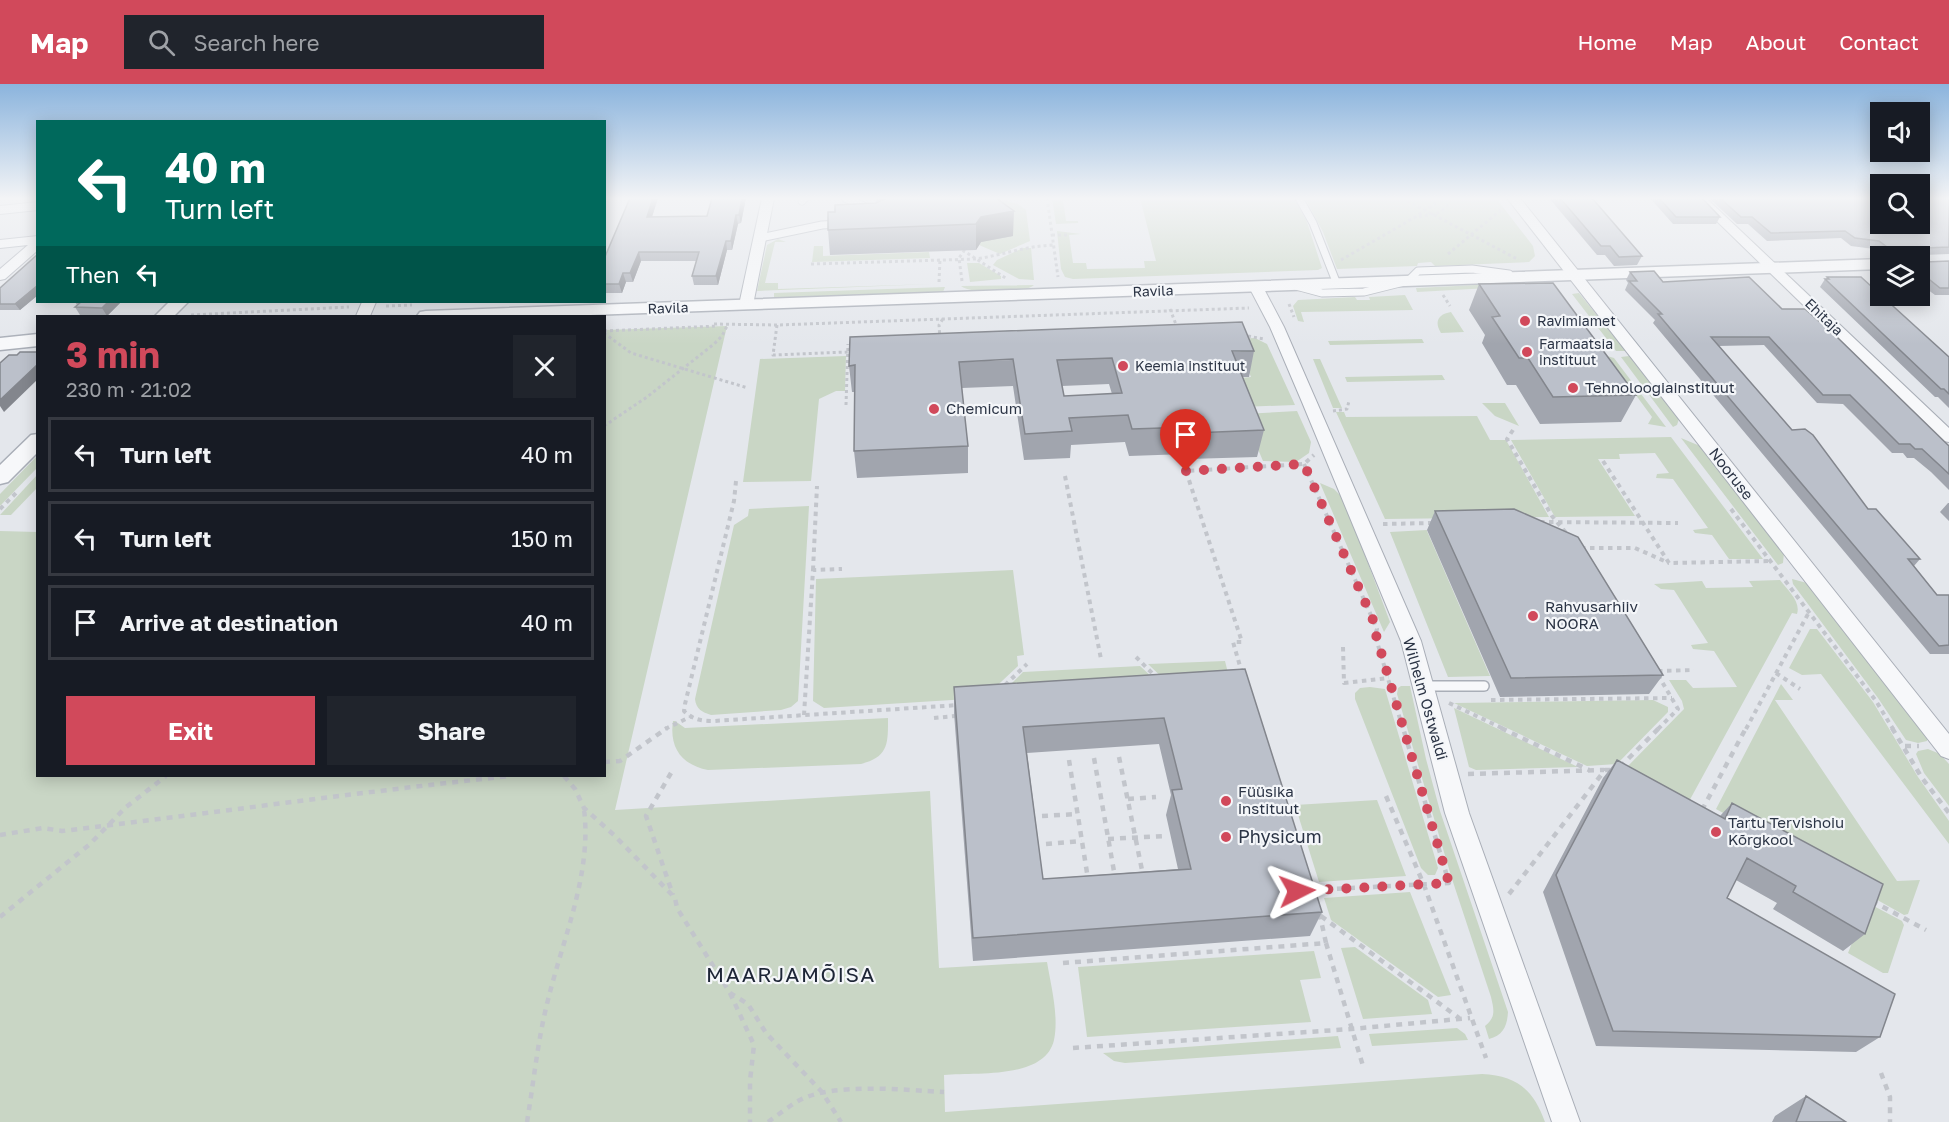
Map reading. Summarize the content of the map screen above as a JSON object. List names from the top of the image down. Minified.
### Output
{"streets":{"street":["Ravila","Ehitaja","Nooruse","Wilhelm Ostwaldi"]},"crossings":[["Ravila","Ehitaja"],["Ravila","Nooruse"],["Ravila","Wilhelm Ostwaldi"]],"districts":["MAARJAMÕISA"],"places":["Ravimiamet","Farmaatsia instituut","Keemia instituut","Tehnoloogiainstituut","Chemicum","Rahvusarhiiv NOORA","Füüsika instituut","Tartu Tervishoiu Kõrgkool","Physicum"],"page":{"header":"Map","search":"Search here","nav":["Home","Map","About","Contact"],"turn":["40 m","Turn left"],"then":"Then","heading":["3 min","230 m · 21:02"],"list":[{"name":"Turn left","value":"40 m"},{"name":"Turn left","value":"150 m"},{"name":"Arrive at destination","value":"40 m"}],"buttons":["Exit","Share"]}}
